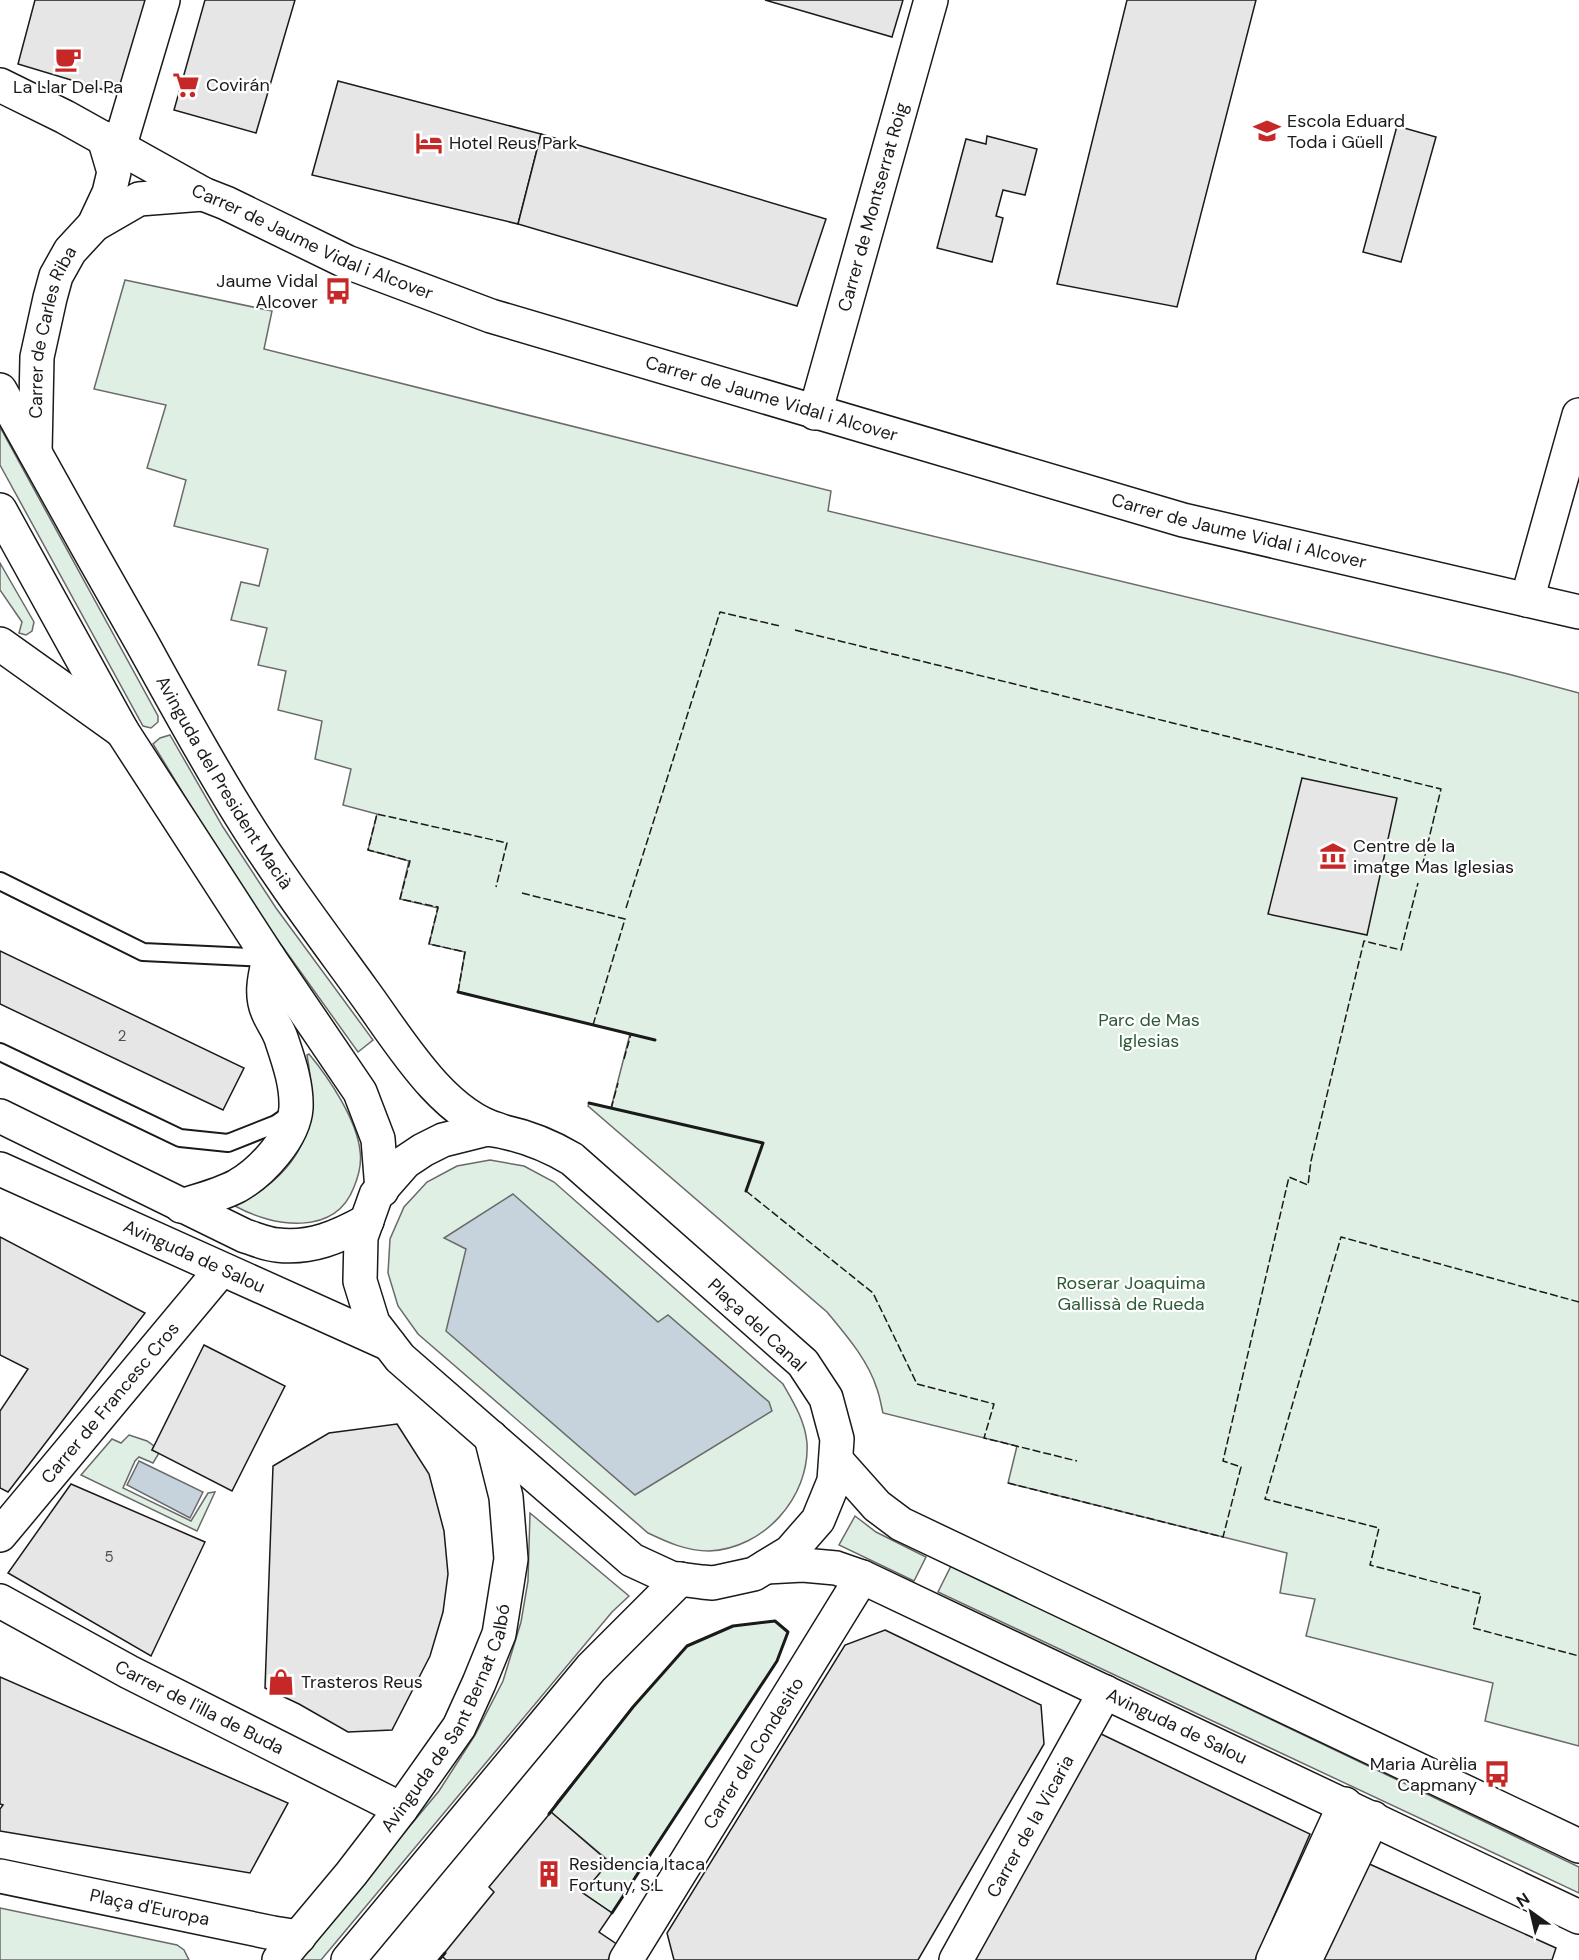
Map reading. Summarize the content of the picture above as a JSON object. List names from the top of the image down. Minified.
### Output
{"streets":{"street":["Carrer de Montserrat Roig","Carrer de Jaume Vidal i Alcover","Carrer de Carles Riba","Avinguda del President Macià","Avinguda de Salou","Plaça del Canal","Carrer de Francesc Cros","Carrer de l'illa de Buda","Avinguda de Sant Bernat Calbó","Carrer del Condesito","Carrer de la Vicaria","Plaça d'Europa"]},"crossings":[["Carrer de Montserrat Roig","Carrer de Jaume Vidal i Alcover"],["Carrer de Jaume Vidal i Alcover","Carrer de Carles Riba"],["Carrer de Carles Riba","Avinguda del President Macià"],["Avinguda del President Macià","Plaça del Canal"],["Avinguda de Salou","Plaça del Canal"],["Avinguda de Salou","Carrer de Francesc Cros"],["Avinguda de Salou","Carrer del Condesito"],["Avinguda de Salou","Carrer de la Vicaria"],["Plaça del Canal","Avinguda de Sant Bernat Calbó"],["Carrer de l'illa de Buda","Avinguda de Sant Bernat Calbó"],["Avinguda de Sant Bernat Calbó","Plaça d'Europa"]],"parks":["Parc de Mas Iglesias","Roserar Joaquima Gallissà de Rueda"],"places":{"cafe":["La Llar Del Pa"],"supermarket":["Covirán"],"school or university":["Escola Eduard Toda i Güell"],"hotel":["Hotel Reus Park"],"bus stop":["Jaume Vidal Alcover","Maria Aurèlia Capmany"],"museum":["Centre de la imatge Mas Iglesias"],"shop":["Trasteros Reus"],"building":["Residencia Itaca Fortuny, S.L"]},"house_numbers":["2","5"],"north":"top left"}
